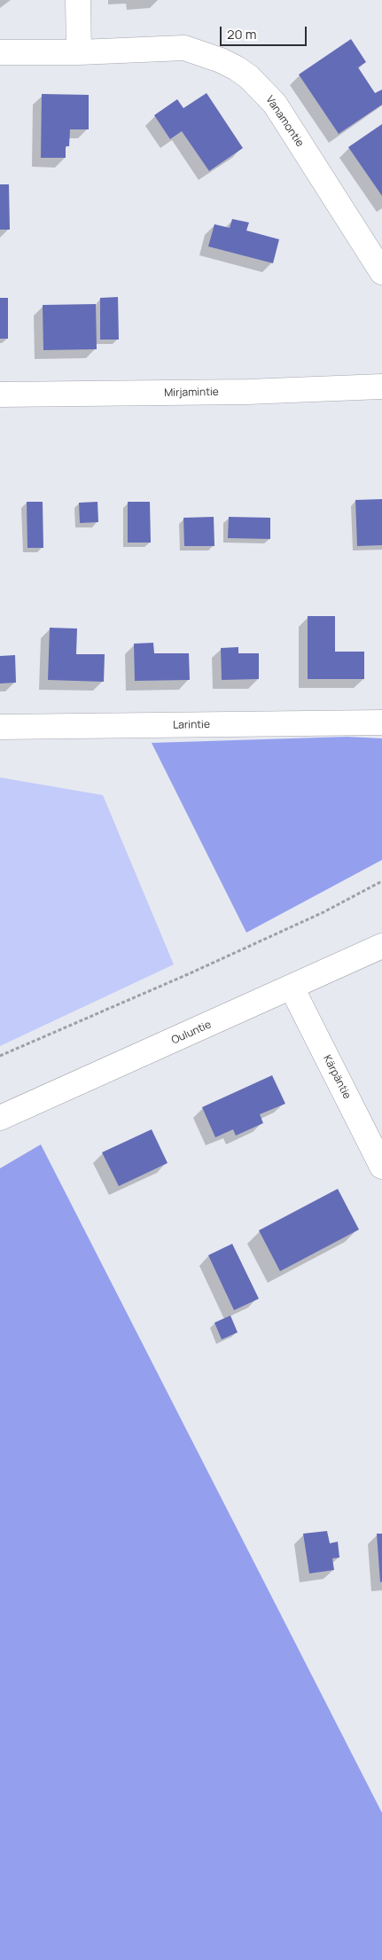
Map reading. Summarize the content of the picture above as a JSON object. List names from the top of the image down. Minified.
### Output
{"streets":{"street":["Vanamontie","Mirjamintie","Larintie","Ouluntie","Kärpäntie"]},"crossings":[["Ouluntie","Kärpäntie"]],"scale_bar":"20 m"}
